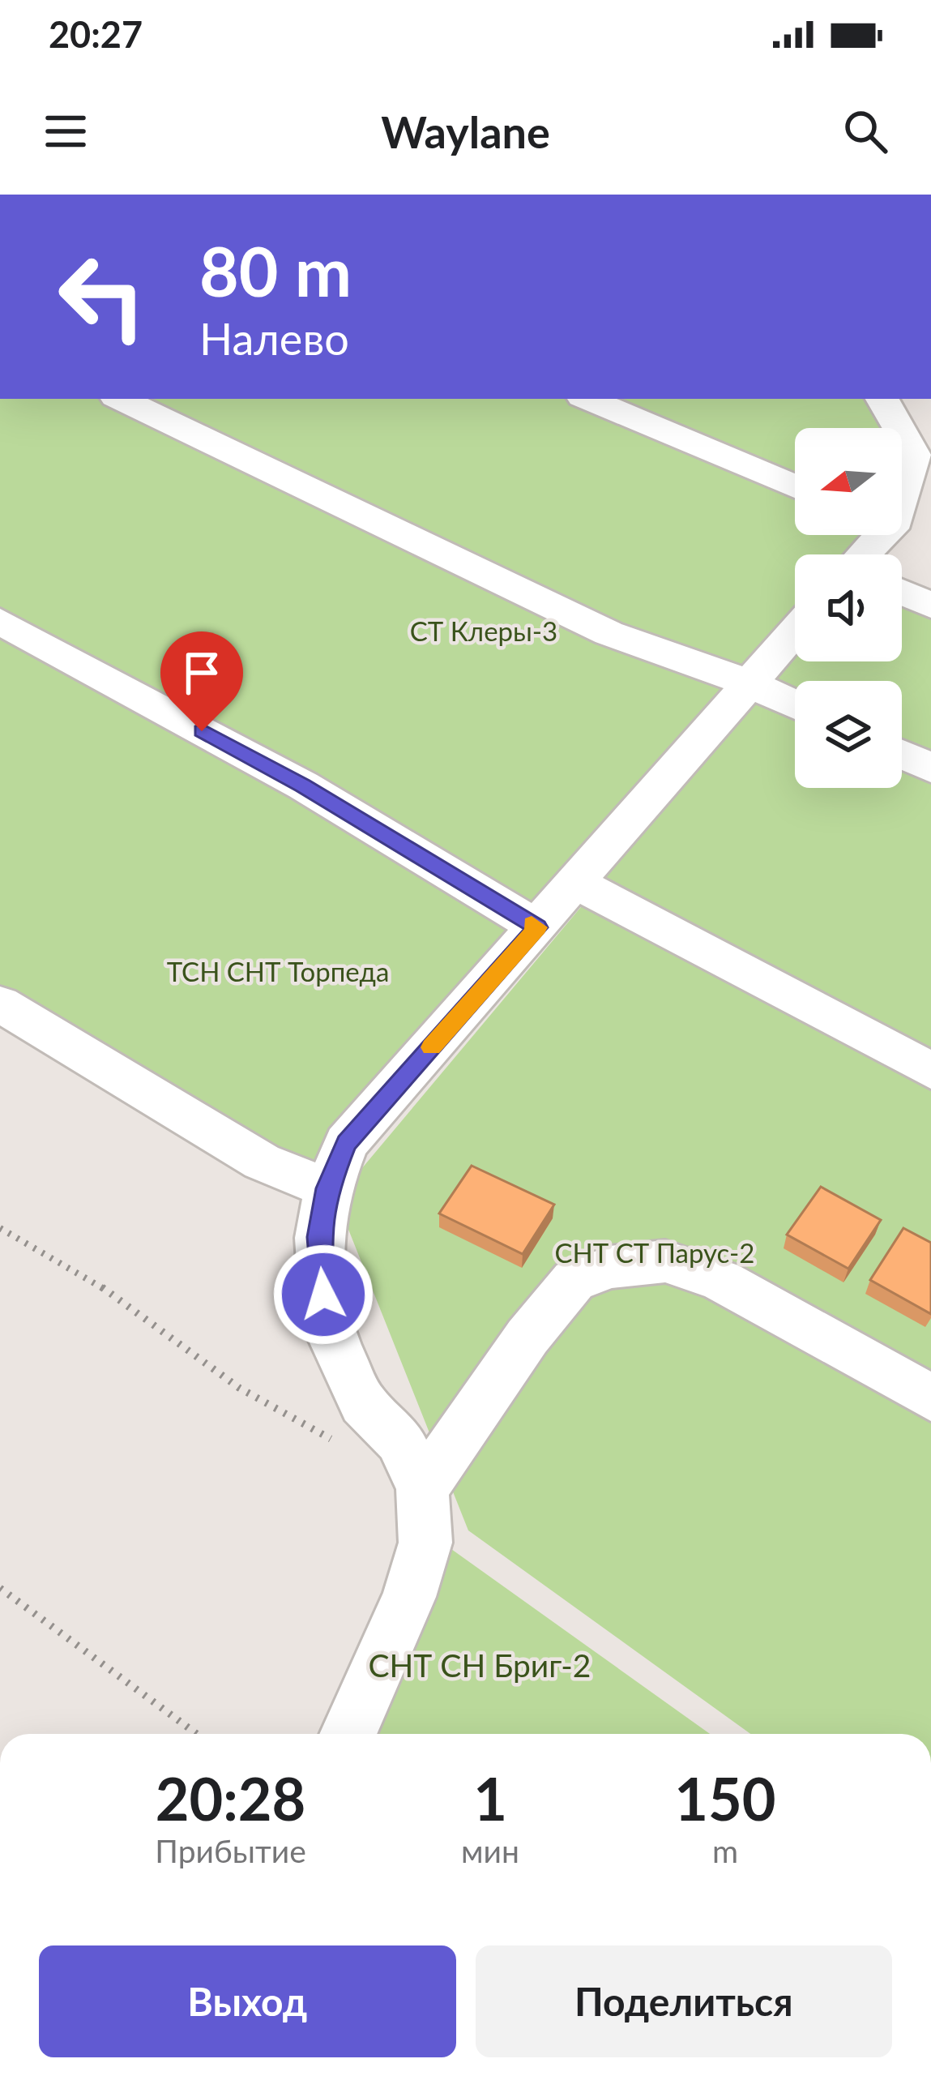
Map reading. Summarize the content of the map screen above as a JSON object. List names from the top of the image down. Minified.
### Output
{"parks":["СТ Клеры-3","ТСН СНТ Торпеда","СНТ СТ Парус-2","СНТ СН Бриг-2"],"north":"left","page":{"status":"20:27","header":"Waylane","turn":["80 m","Налево"],"eta":["20:28","Прибытие","1","мин","150","m"],"buttons":["Выход","Поделиться"]}}
